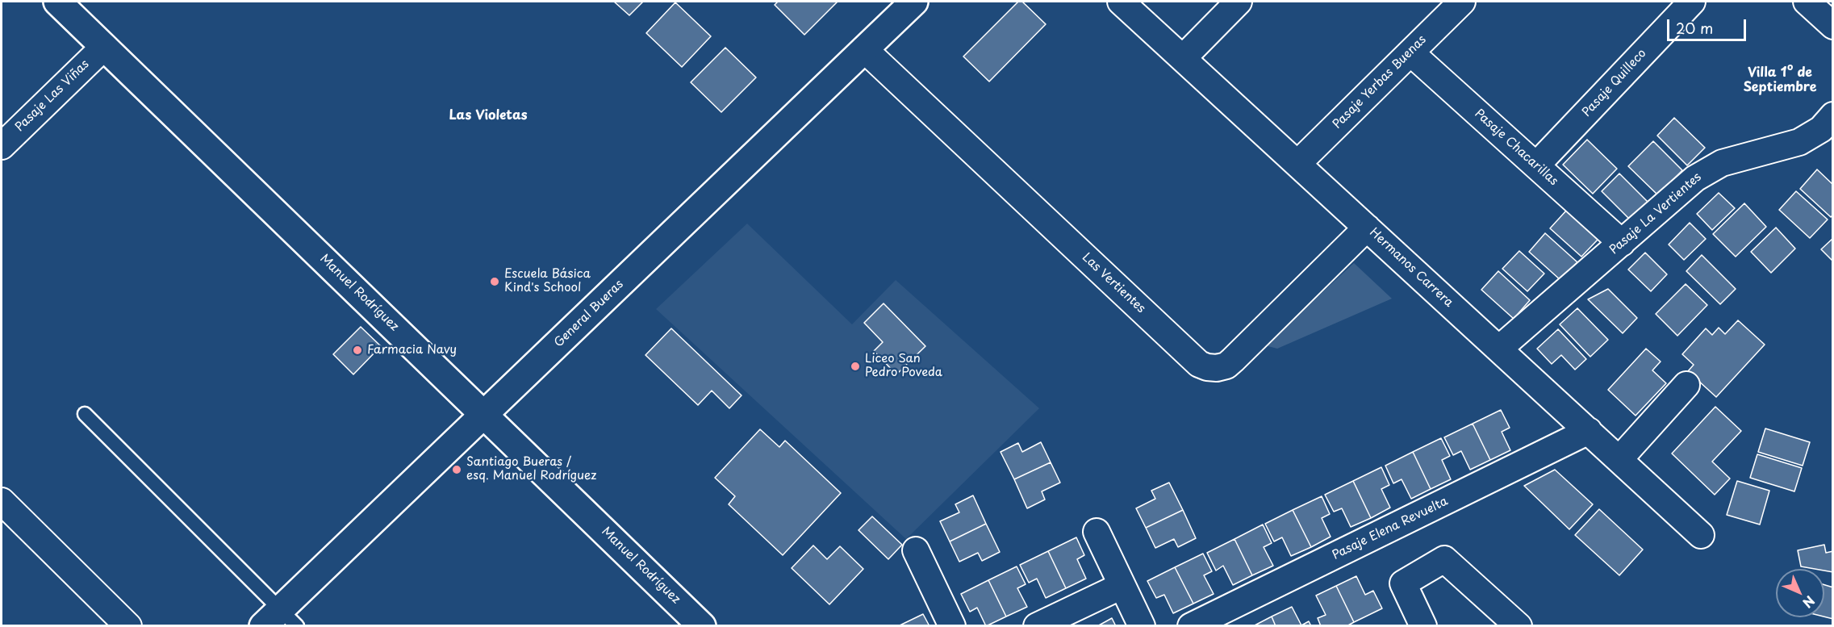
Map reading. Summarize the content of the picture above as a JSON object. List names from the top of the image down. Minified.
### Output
{"streets":{"street":["Pasaje Yerbas Buenas","Pasaje Quilleco","Pasaje Las Viñas","Pasaje Chacarillas","Pasaje La Vertientes","Hermanos Carrera","Las Vertientes","Manuel Rodríguez","General Bueras","Pasaje Elena Revuelta"]},"crossings":[["Pasaje Yerbas Buenas","Pasaje Chacarillas"],["Pasaje Yerbas Buenas","Hermanos Carrera"],["Pasaje Quilleco","Pasaje Chacarillas"],["Pasaje Las Viñas","Manuel Rodríguez"],["Pasaje Chacarillas","Pasaje La Vertientes"],["Pasaje La Vertientes","Hermanos Carrera"],["Hermanos Carrera","Las Vertientes"],["Hermanos Carrera","Pasaje Elena Revuelta"],["Las Vertientes","General Bueras"],["Manuel Rodríguez","General Bueras"]],"districts":["Villa 1º de Septiembre","Las Violetas"],"places":["Escuela Básica Kind's School","Farmacia Navy","Liceo San Pedro Poveda","Santiago Bueras / esq. Manuel Rodríguez"],"scale_bar":"20 m","north":"bottom right"}
